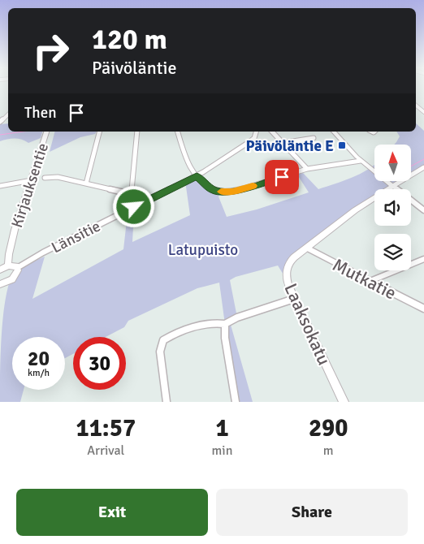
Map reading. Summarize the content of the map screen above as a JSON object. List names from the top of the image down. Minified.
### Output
{"streets":{"street":["Kirjauksentie","Länsitie","Mutkatie","Laaksokatu"]},"crossings":[["Mutkatie","Laaksokatu"]],"parks":["Latupuisto"],"places":{"transit":["Päivöläntie E"]},"north":"top","page":{"turn":["120 m","Päivöläntie"],"then":"Then","speed":"20 km/h","limit":"30","eta":["11:57","Arrival","1","min","290","m"],"buttons":["Exit","Share"]}}
